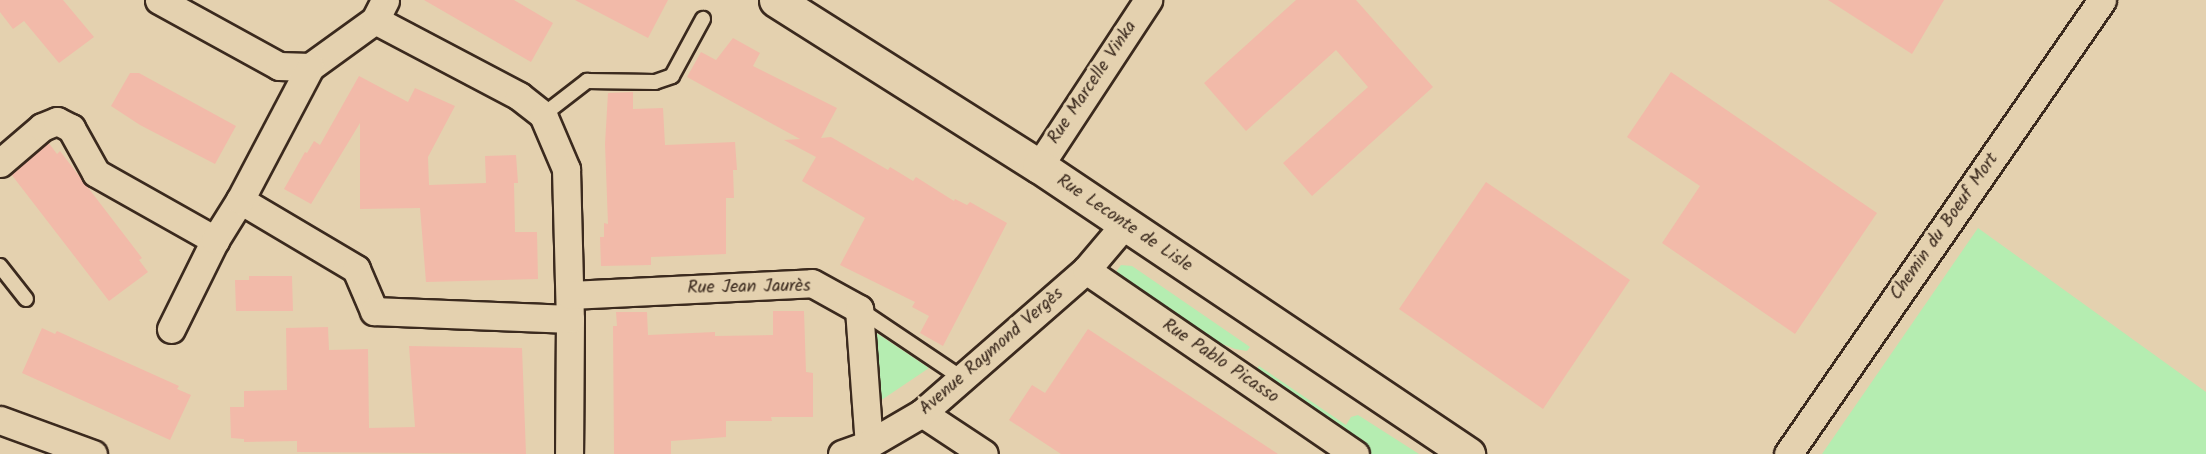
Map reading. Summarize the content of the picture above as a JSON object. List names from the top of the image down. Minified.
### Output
{"streets":{"main road":["Rue Leconte de Lisle"],"street":["Rue Marcelle Vinka","Chemin du Boeuf Mort","Rue Jean Jaurès","Avenue Raymond Vergès","Rue Pablo Picasso"]},"crossings":[["Rue Marcelle Vinka","Rue Leconte de Lisle"],["Rue Leconte de Lisle","Avenue Raymond Vergès"],["Avenue Raymond Vergès","Rue Pablo Picasso"]]}
